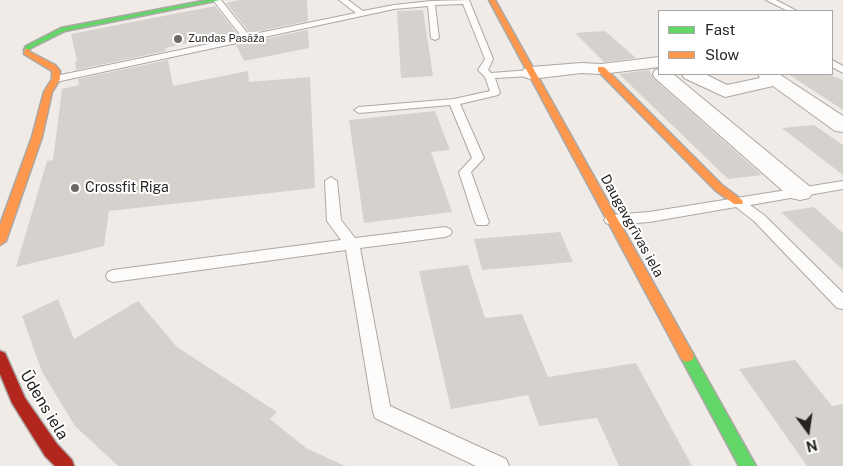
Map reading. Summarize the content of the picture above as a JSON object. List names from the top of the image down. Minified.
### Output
{"streets":{"street":["Daugavgrīvas iela","Ūdens iela"]},"places":["Zundas Pasāža","Crossfit Riga"],"legend":["Fast","Slow"],"north":"bottom"}
